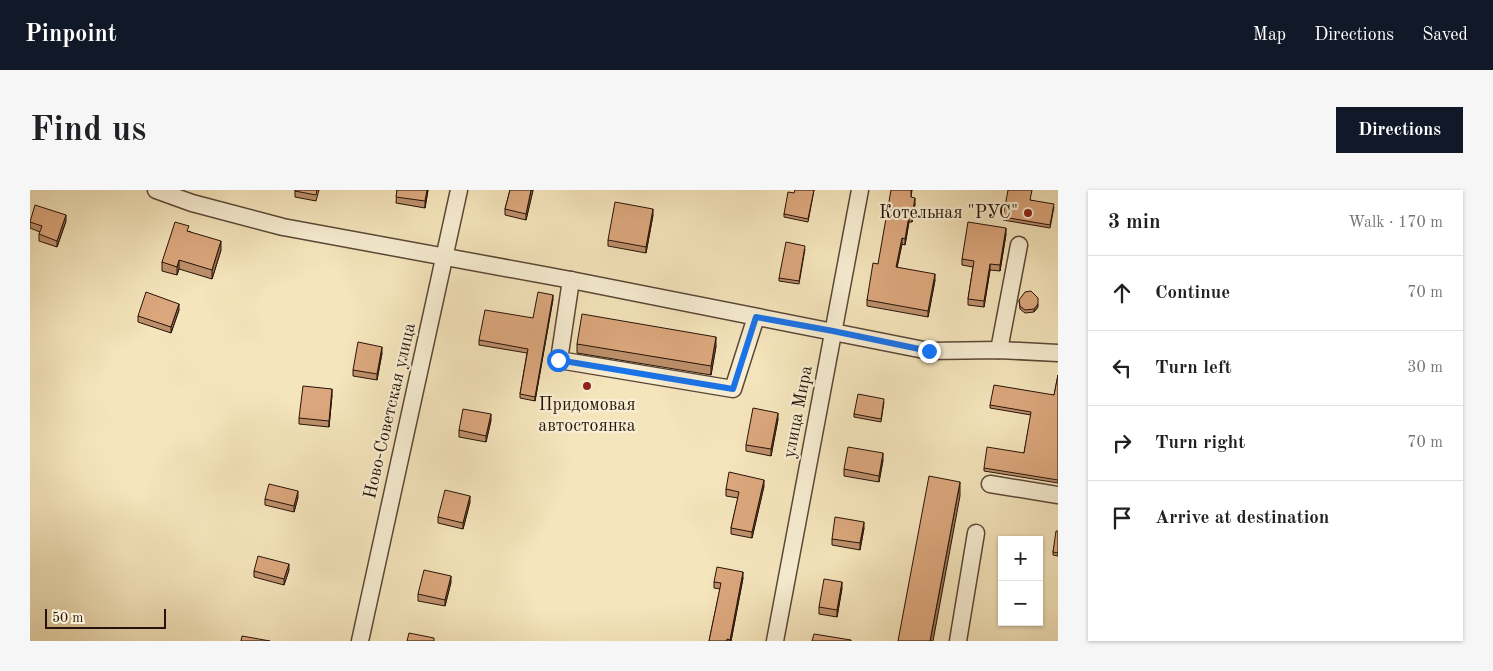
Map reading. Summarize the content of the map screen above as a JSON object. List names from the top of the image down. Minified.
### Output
{"streets":{"street":["Ново-Советская улица","улица Мира"]},"places":["Котельная \"РУС\"","Придомовая автостоянка"],"scale_bar":"50 m","page":{"header":"Pinpoint","nav":["Map","Directions","Saved"],"buttons":"Directions","title":"Find us","heading":["3 min","Walk · 170 m"],"list":[["Continue","70 m"],["Turn left","30 m"],["Turn right","70 m"],"Arrive at destination"],"map_buttons":["+","−"],"scale":"50 m"}}
